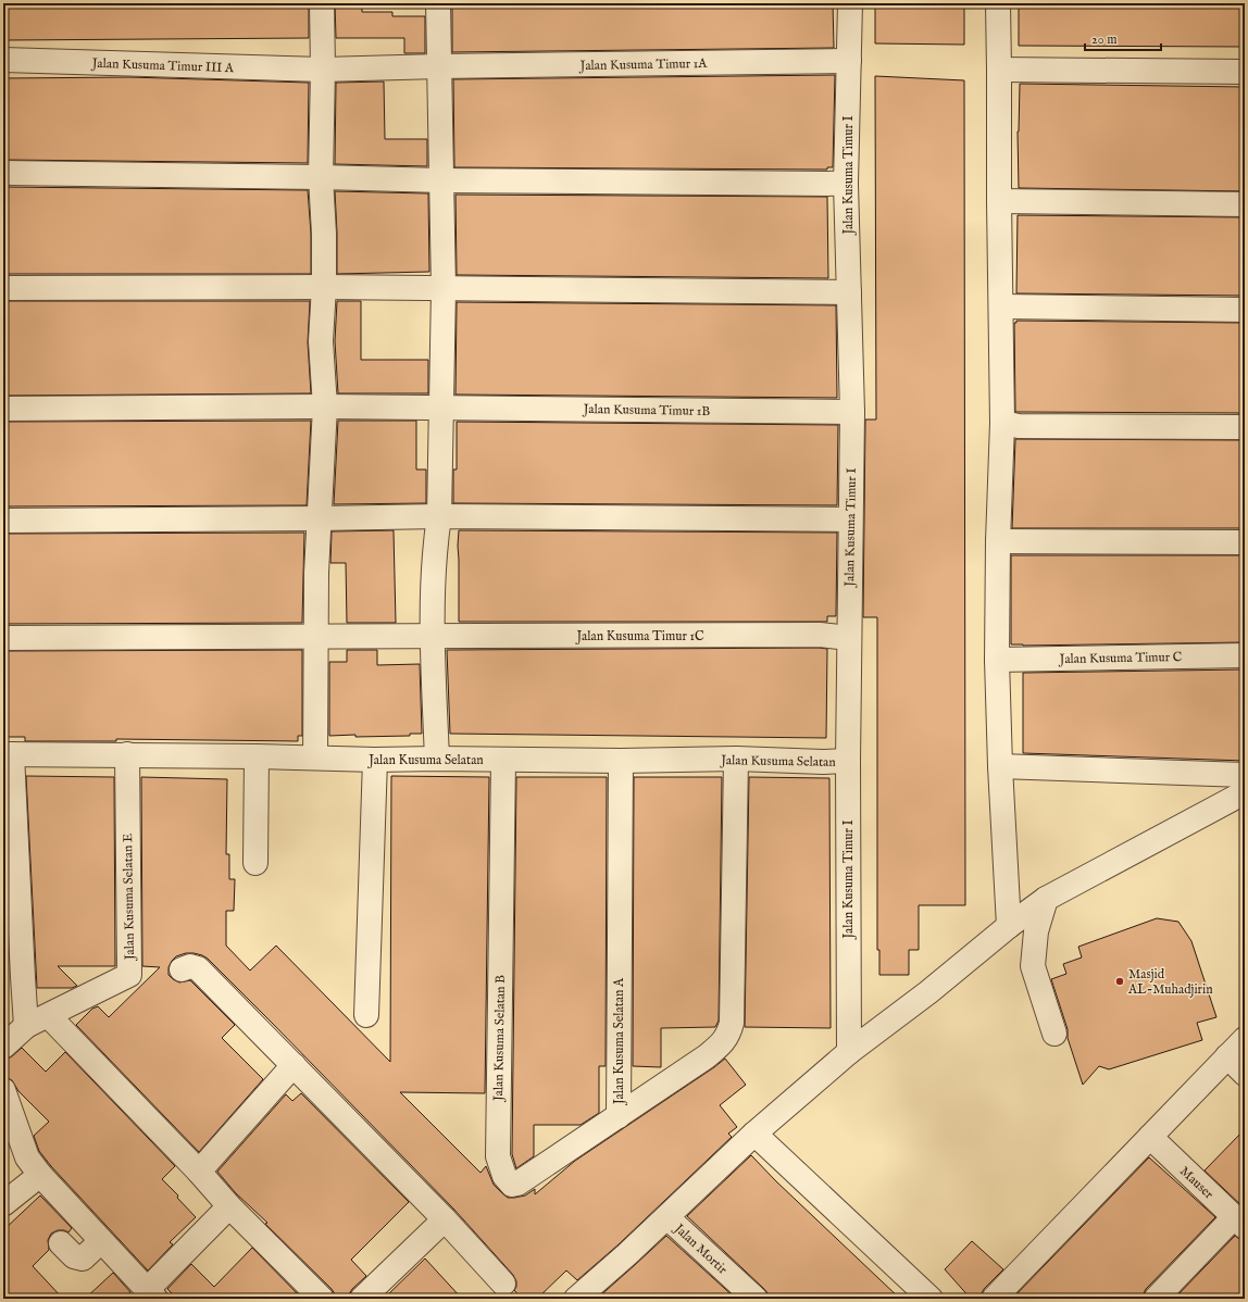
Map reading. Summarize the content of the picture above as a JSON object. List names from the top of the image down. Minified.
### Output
{"streets":{"street":["Jalan Kusuma Timur 1A","Jalan Kusuma Timur III A","Jalan Kusuma Timur I","Jalan Kusuma Timur 1B","Jalan Kusuma Timur 1C","Jalan Kusuma Timur C","Jalan Kusuma Selatan","Jalan Kusuma Selatan E","Jalan Kusuma Selatan B","Jalan Kusuma Selatan A","Mauser","Jalan Mortir"]},"crossings":[["Jalan Kusuma Timur 1A","Jalan Kusuma Timur III A"],["Jalan Kusuma Timur 1A","Jalan Kusuma Timur I"],["Jalan Kusuma Timur I","Jalan Kusuma Timur 1B"],["Jalan Kusuma Timur I","Jalan Kusuma Timur 1C"],["Jalan Kusuma Timur I","Jalan Kusuma Selatan"],["Jalan Kusuma Selatan","Jalan Kusuma Selatan E"],["Jalan Kusuma Selatan","Jalan Kusuma Selatan B"],["Jalan Kusuma Selatan","Jalan Kusuma Selatan A"],["Jalan Kusuma Selatan B","Jalan Kusuma Selatan A"]],"places":["Masjid AL-Muhadjirin"],"scale_bar":"20 m"}
